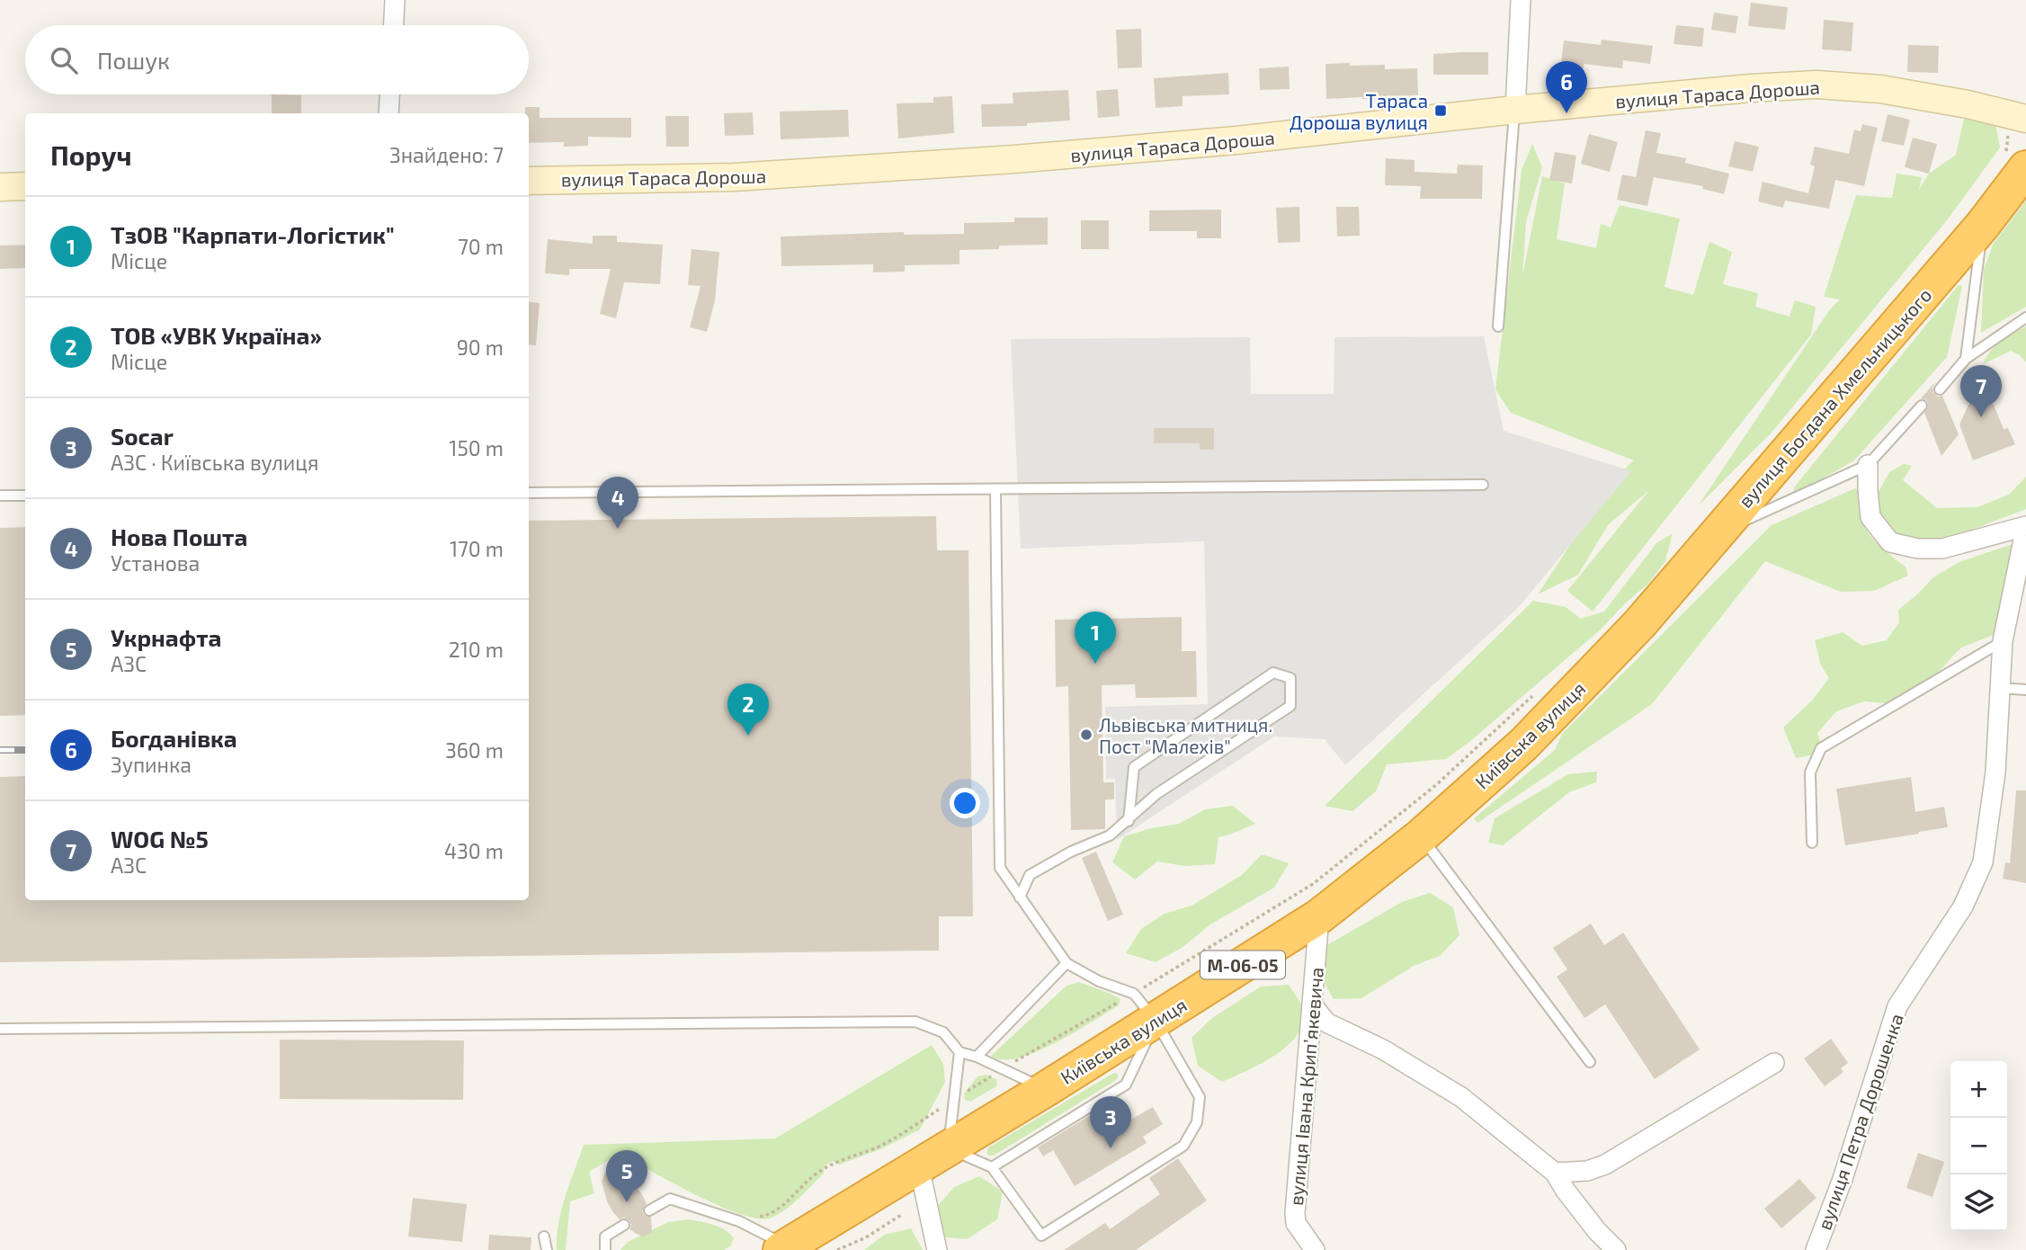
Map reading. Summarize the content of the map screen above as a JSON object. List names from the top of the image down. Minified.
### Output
{"streets":{"highway":["вулиця Богдана Хмельницького","Київська вулиця","М-06-05"],"street":["вулиця Тараса Дороша","вулиця Івана Крипʼякевича","вулиця Петра Дорошенка"]},"crossings":[["вулиця Богдана Хмельницького","Київська вулиця"],["Київська вулиця","вулиця Івана Крипʼякевича"]],"places":{"transit":["Тараса Дороша вулиця"],"other":["Львівська митниця. Пост \"Малехів\""]},"page":{"search":"Пошук","pins":["6","7","4","1","2","3","5"],"heading":["Поруч","Знайдено: 7"],"list":[{"mark":"1","name":"ТзОВ \"Карпати-Логістик\"","note":"Місце","value":"70 m"},{"mark":"2","name":"ТОВ «УВК Україна»","note":"Місце","value":"90 m"},{"mark":"3","name":"Socar","note":"АЗС · Київська вулиця","value":"150 m"},{"mark":"4","name":"Нова Пошта","note":"Установа","value":"170 m"},{"mark":"5","name":"Укрнафта","note":"АЗС","value":"210 m"},{"mark":"6","name":"Богданівка","note":"Зупинка","value":"360 m"},{"mark":"7","name":"WOG №5","note":"АЗС","value":"430 m"}],"map_buttons":["+","−"]}}
